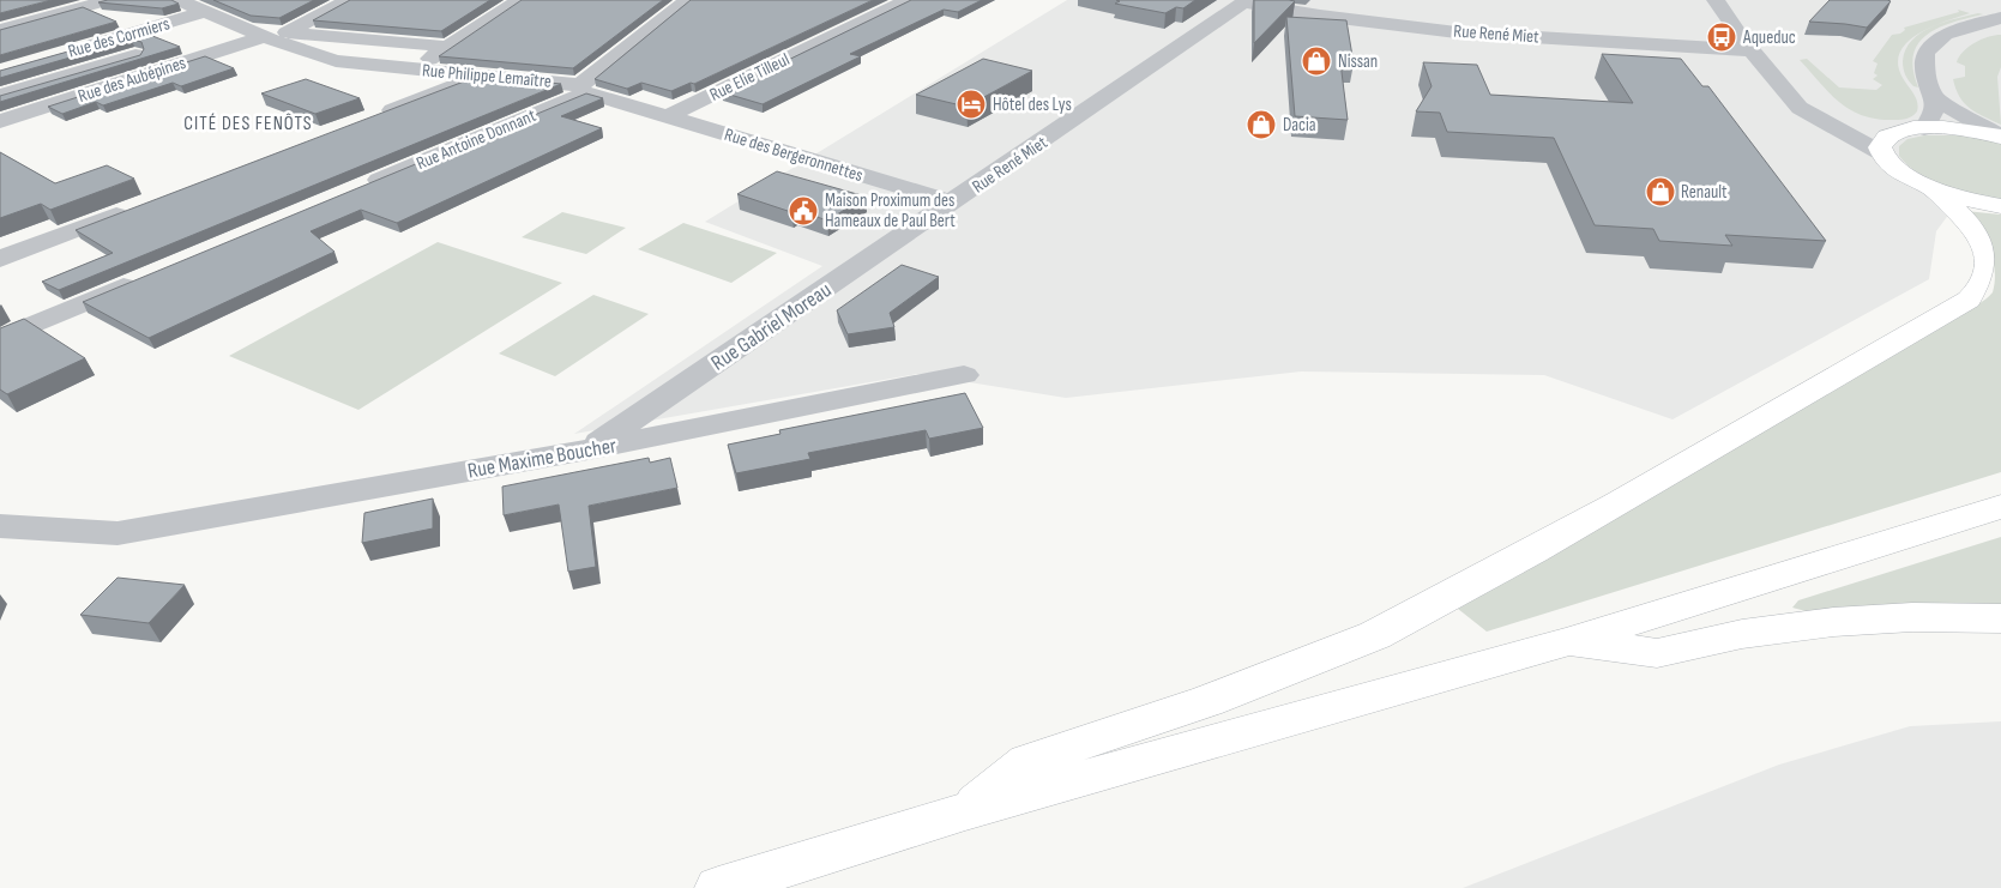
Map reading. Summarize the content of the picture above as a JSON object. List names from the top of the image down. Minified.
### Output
{"streets":{"street":["Rue René Miet","Rue des Cormiers","Rue Philippe Lemaître","Rue Elie Tilleul","Rue des Aubépines","Rue Antoine Donnant","Rue des Bergeronnettes","Rue Gabriel Moreau","Rue Maxime Boucher"]},"crossings":[["Rue René Miet","Rue des Bergeronnettes"],["Rue René Miet","Rue Gabriel Moreau"],["Rue Philippe Lemaître","Rue Antoine Donnant"],["Rue Elie Tilleul","Rue des Bergeronnettes"],["Rue des Bergeronnettes","Rue Gabriel Moreau"],["Rue Gabriel Moreau","Rue Maxime Boucher"]],"districts":["CITÉ DES FENÔTS"],"places":{"bus stop":["Aqueduc"],"shop":["Nissan","Dacia","Renault"],"hotel":["Hôtel des Lys"],"public building":["Maison Proximum des Hameaux de Paul Bert"]}}
